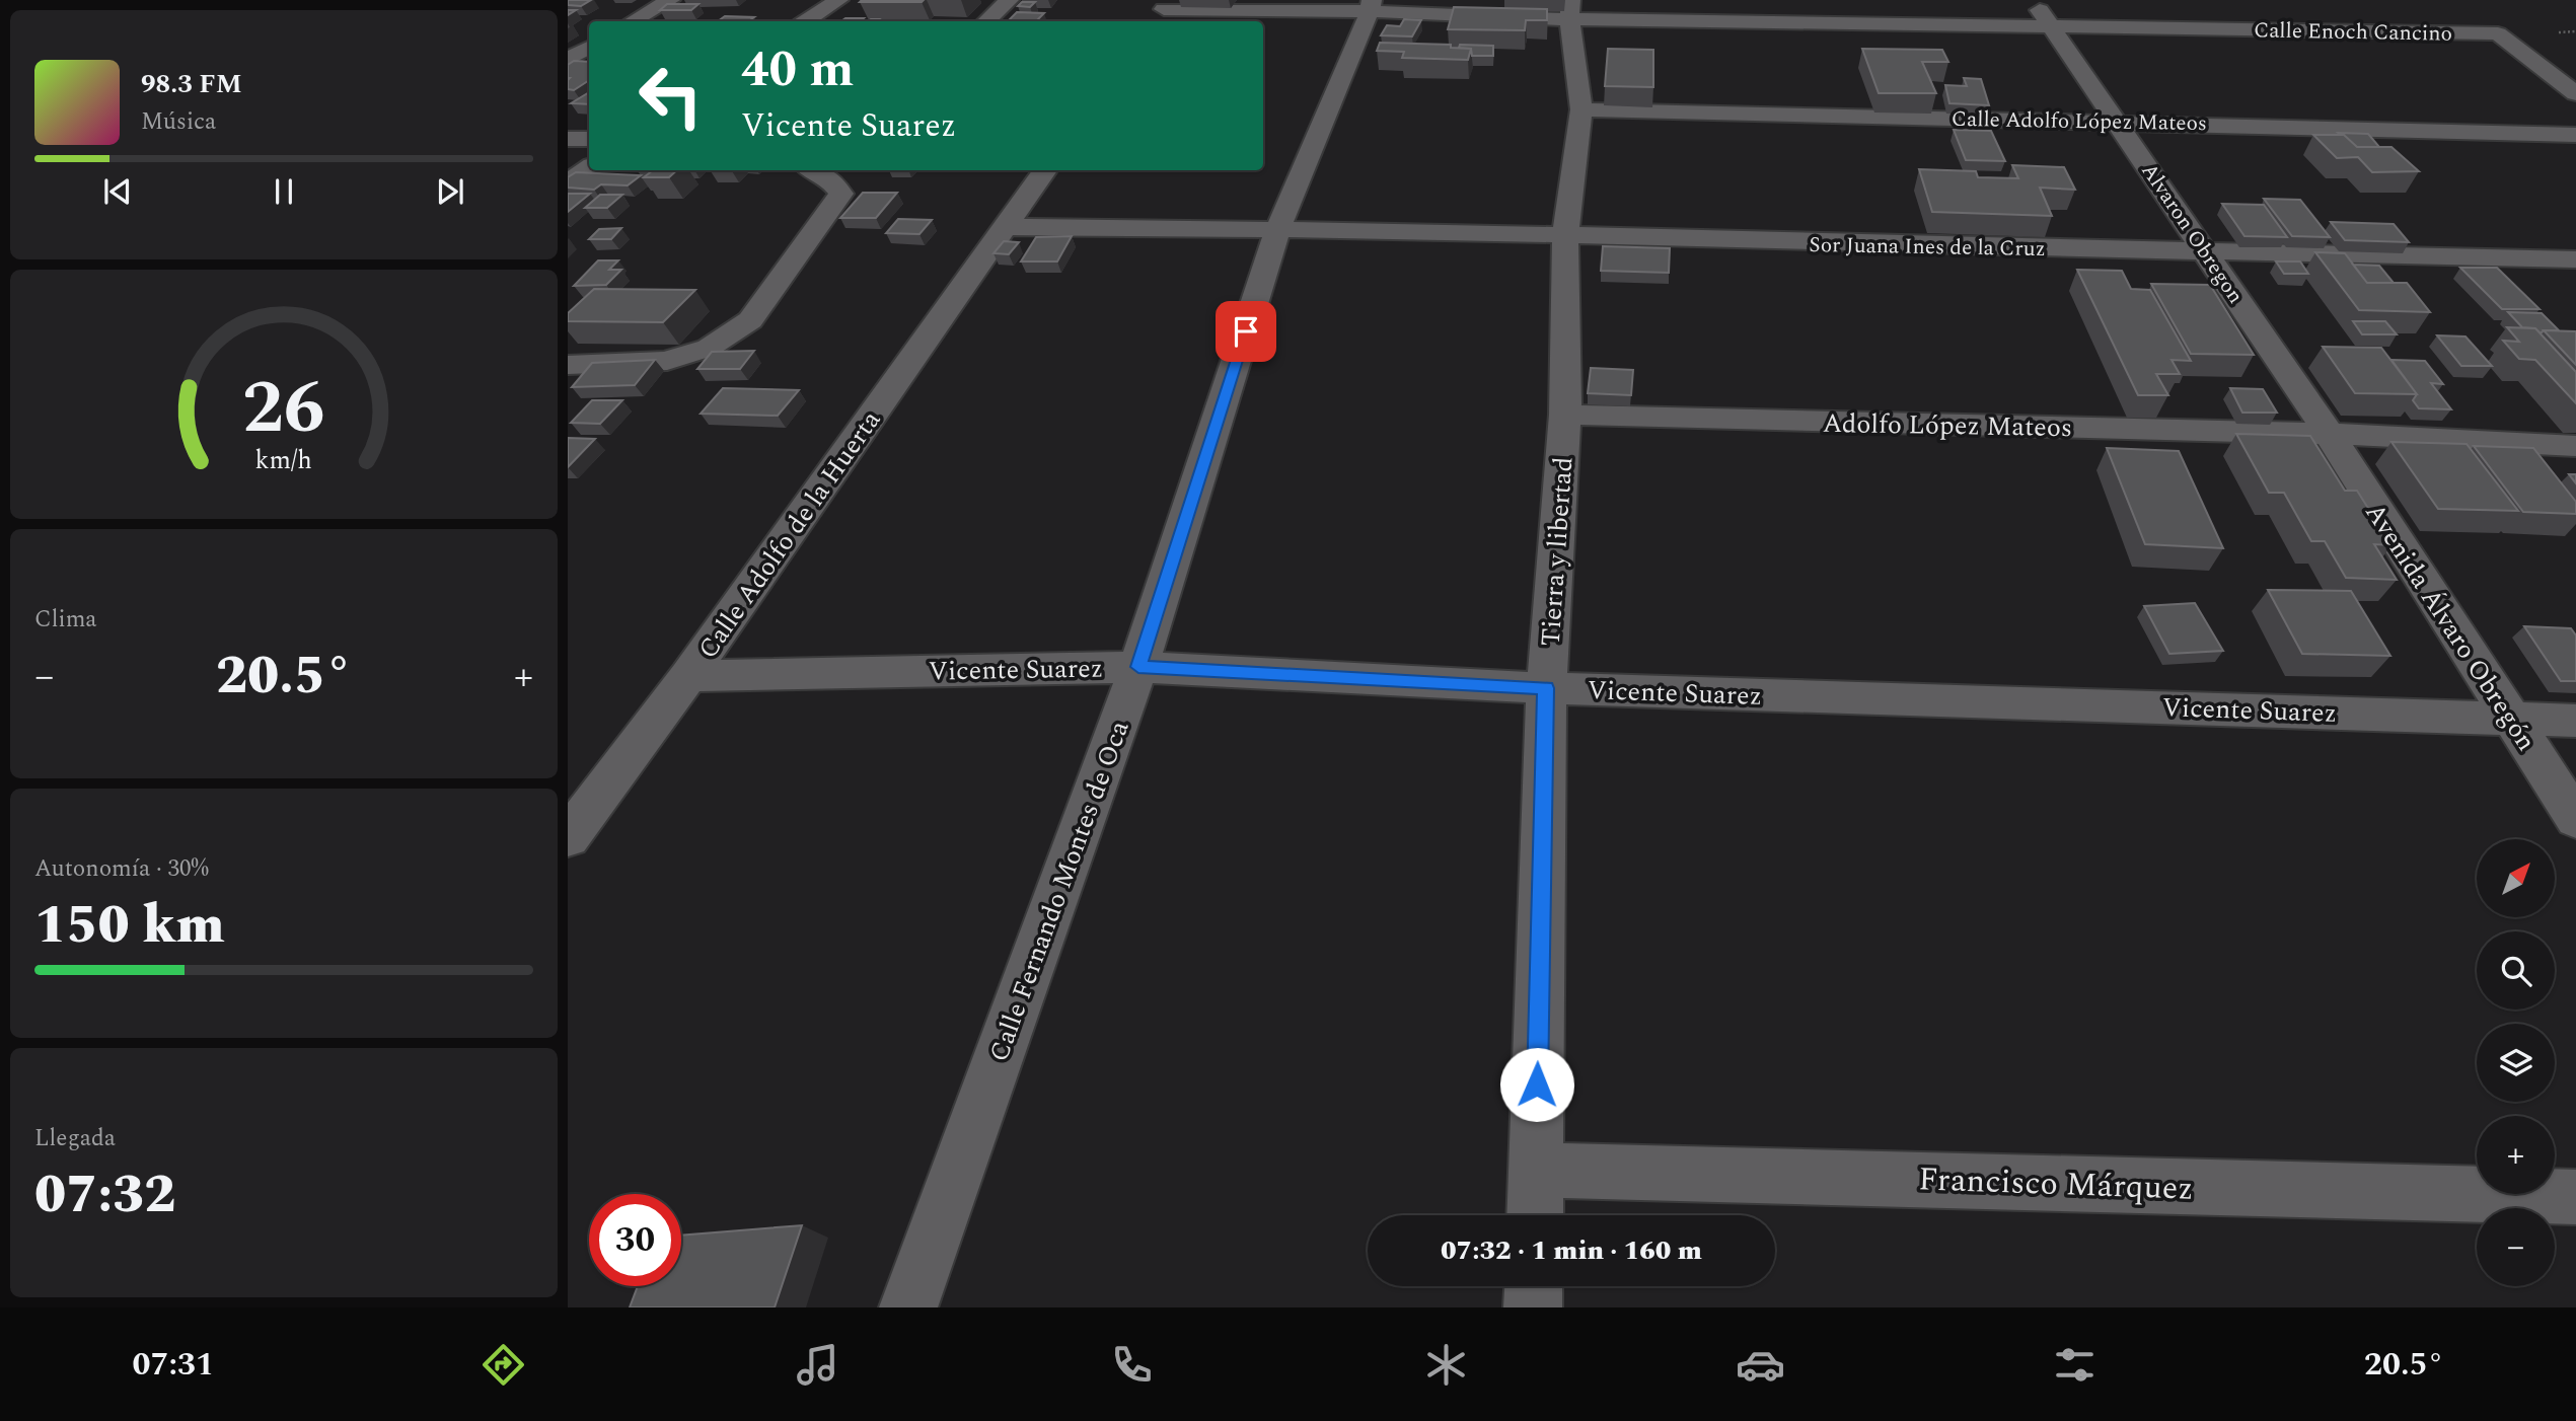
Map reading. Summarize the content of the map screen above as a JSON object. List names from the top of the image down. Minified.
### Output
{"streets":{"street":["Calle Enoch Cancino","Calle Adolfo López Mateos","Alvaron Obregon","Sor Juana Ines de la Cruz","Adolfo López Mateos","Calle Adolfo de la Huerta","Tierra y libertad","Avenida Álvaro Obregón","Vicente Suarez","Calle Fernando Montes de Oca","Francisco Márquez"]},"crossings":[["Calle Enoch Cancino","Alvaron Obregon"],["Calle Enoch Cancino","Calle Fernando Montes de Oca"],["Calle Adolfo López Mateos","Alvaron Obregon"],["Alvaron Obregon","Sor Juana Ines de la Cruz"],["Alvaron Obregon","Adolfo López Mateos"],["Alvaron Obregon","Avenida Álvaro Obregón"],["Sor Juana Ines de la Cruz","Calle Adolfo de la Huerta"],["Sor Juana Ines de la Cruz","Tierra y libertad"],["Sor Juana Ines de la Cruz","Calle Fernando Montes de Oca"],["Adolfo López Mateos","Tierra y libertad"],["Adolfo López Mateos","Avenida Álvaro Obregón"],["Calle Adolfo de la Huerta","Vicente Suarez"],["Tierra y libertad","Vicente Suarez"],["Tierra y libertad","Francisco Márquez"],["Avenida Álvaro Obregón","Vicente Suarez"],["Vicente Suarez","Calle Fernando Montes de Oca"]],"north":"top right","page":{"turn":["40 m","Vicente Suarez"],"song":["98.3 FM","Música"],"tile":["Clima",["Autonomía · 30%","150 km"],["Llegada","07:32"]],"heat":["−","20.5°","+"],"map_buttons":["+","−"],"limit":"30","trip":"07:32 · 1 min · 160 m","tabs":["07:31","20.5°"],"gauge":["26","km/h"]}}
